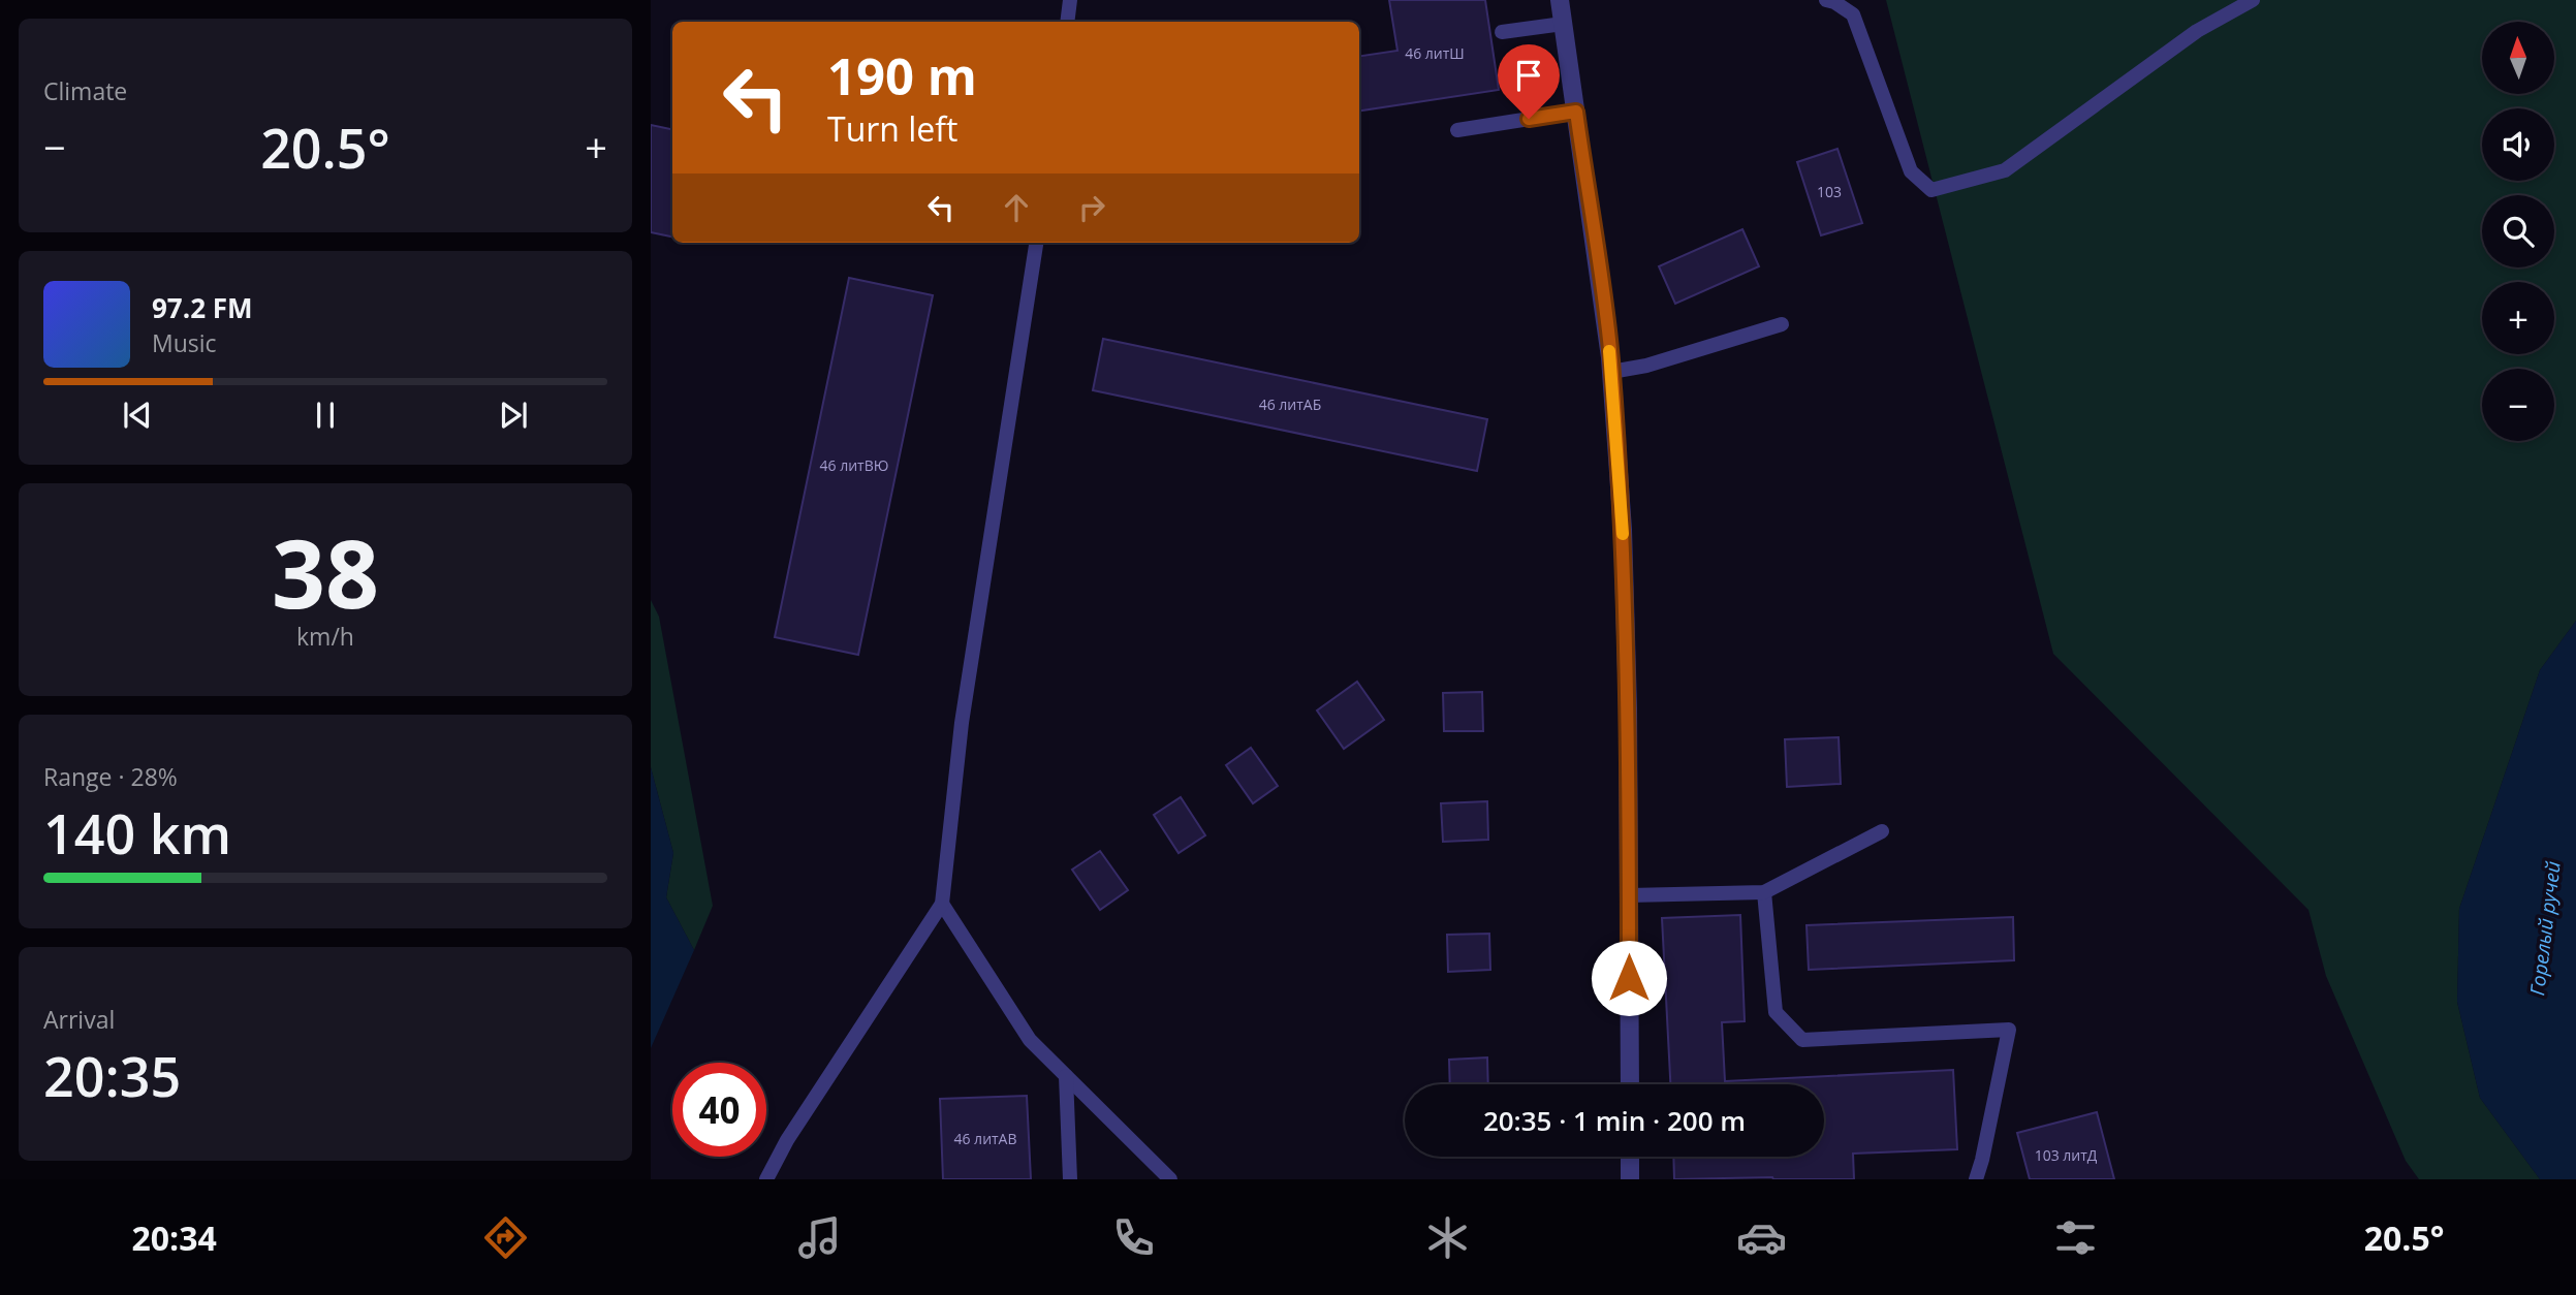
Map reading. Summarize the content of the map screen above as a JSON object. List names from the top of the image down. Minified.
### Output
{"water":["Горелый ручей"],"house_numbers":["46 литШ","103","46 литАБ","46 литВЮ","46 литАВ","103 литД"],"north":"top","page":{"tile":["Climate",["38","km/h"],["Range · 28%","140 km"],["Arrival","20:35"]],"map_buttons":["+","−"],"turn":["190 m","Turn left"],"heat":["−","20.5°","+"],"song":["97.2 FM","Music"],"limit":"40","trip":"20:35 · 1 min · 200 m","tabs":["20:34","20.5°"]}}
